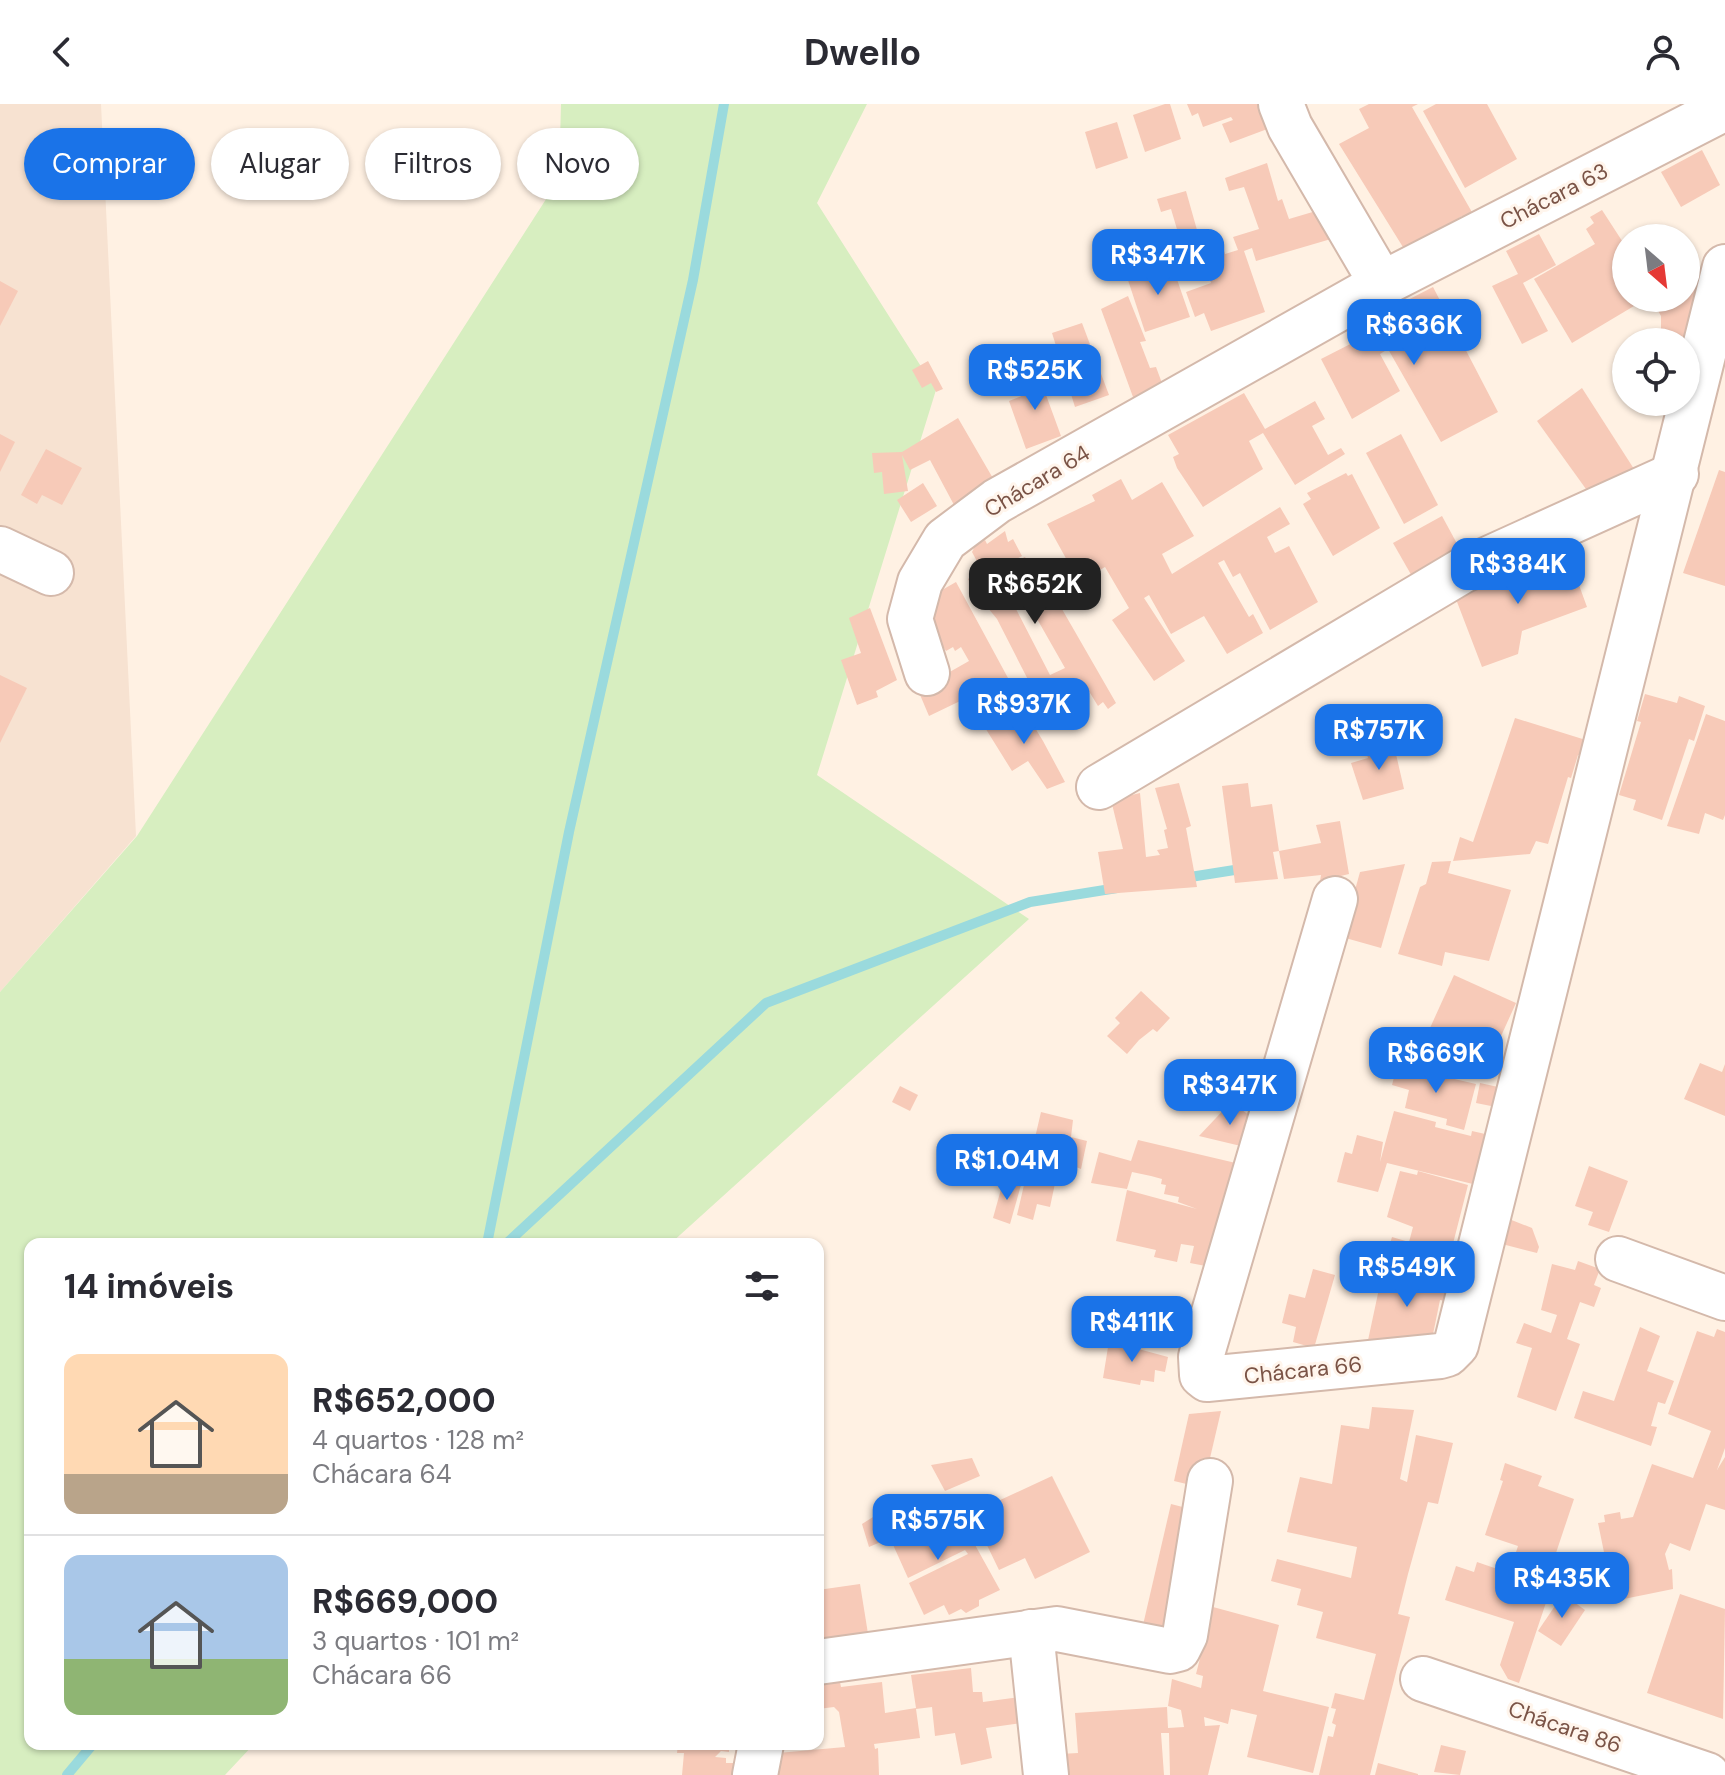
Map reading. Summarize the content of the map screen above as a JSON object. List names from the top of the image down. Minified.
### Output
{"streets":{"street":["Chácara 63","Chácara 64","Chácara 66","Chácara 86"]},"crossings":[["Chácara 63","Chácara 64"]],"north":"bottom right","page":{"header":"Dwello","chip":["Comprar","Alugar","Filtros","Novo"],"price":["R$347K","R$636K","R$525K","R$384K","R$652K","R$937K","R$757K","R$669K","R$347K","R$1.04M","R$549K","R$411K","R$575K","R$435K"],"heading":"14 imóveis","list":[{"name":"R$652,000","note":"4 quartos · 128 m² · Chácara 64"},{"name":"R$669,000","note":"3 quartos · 101 m² · Chácara 66"}]}}
